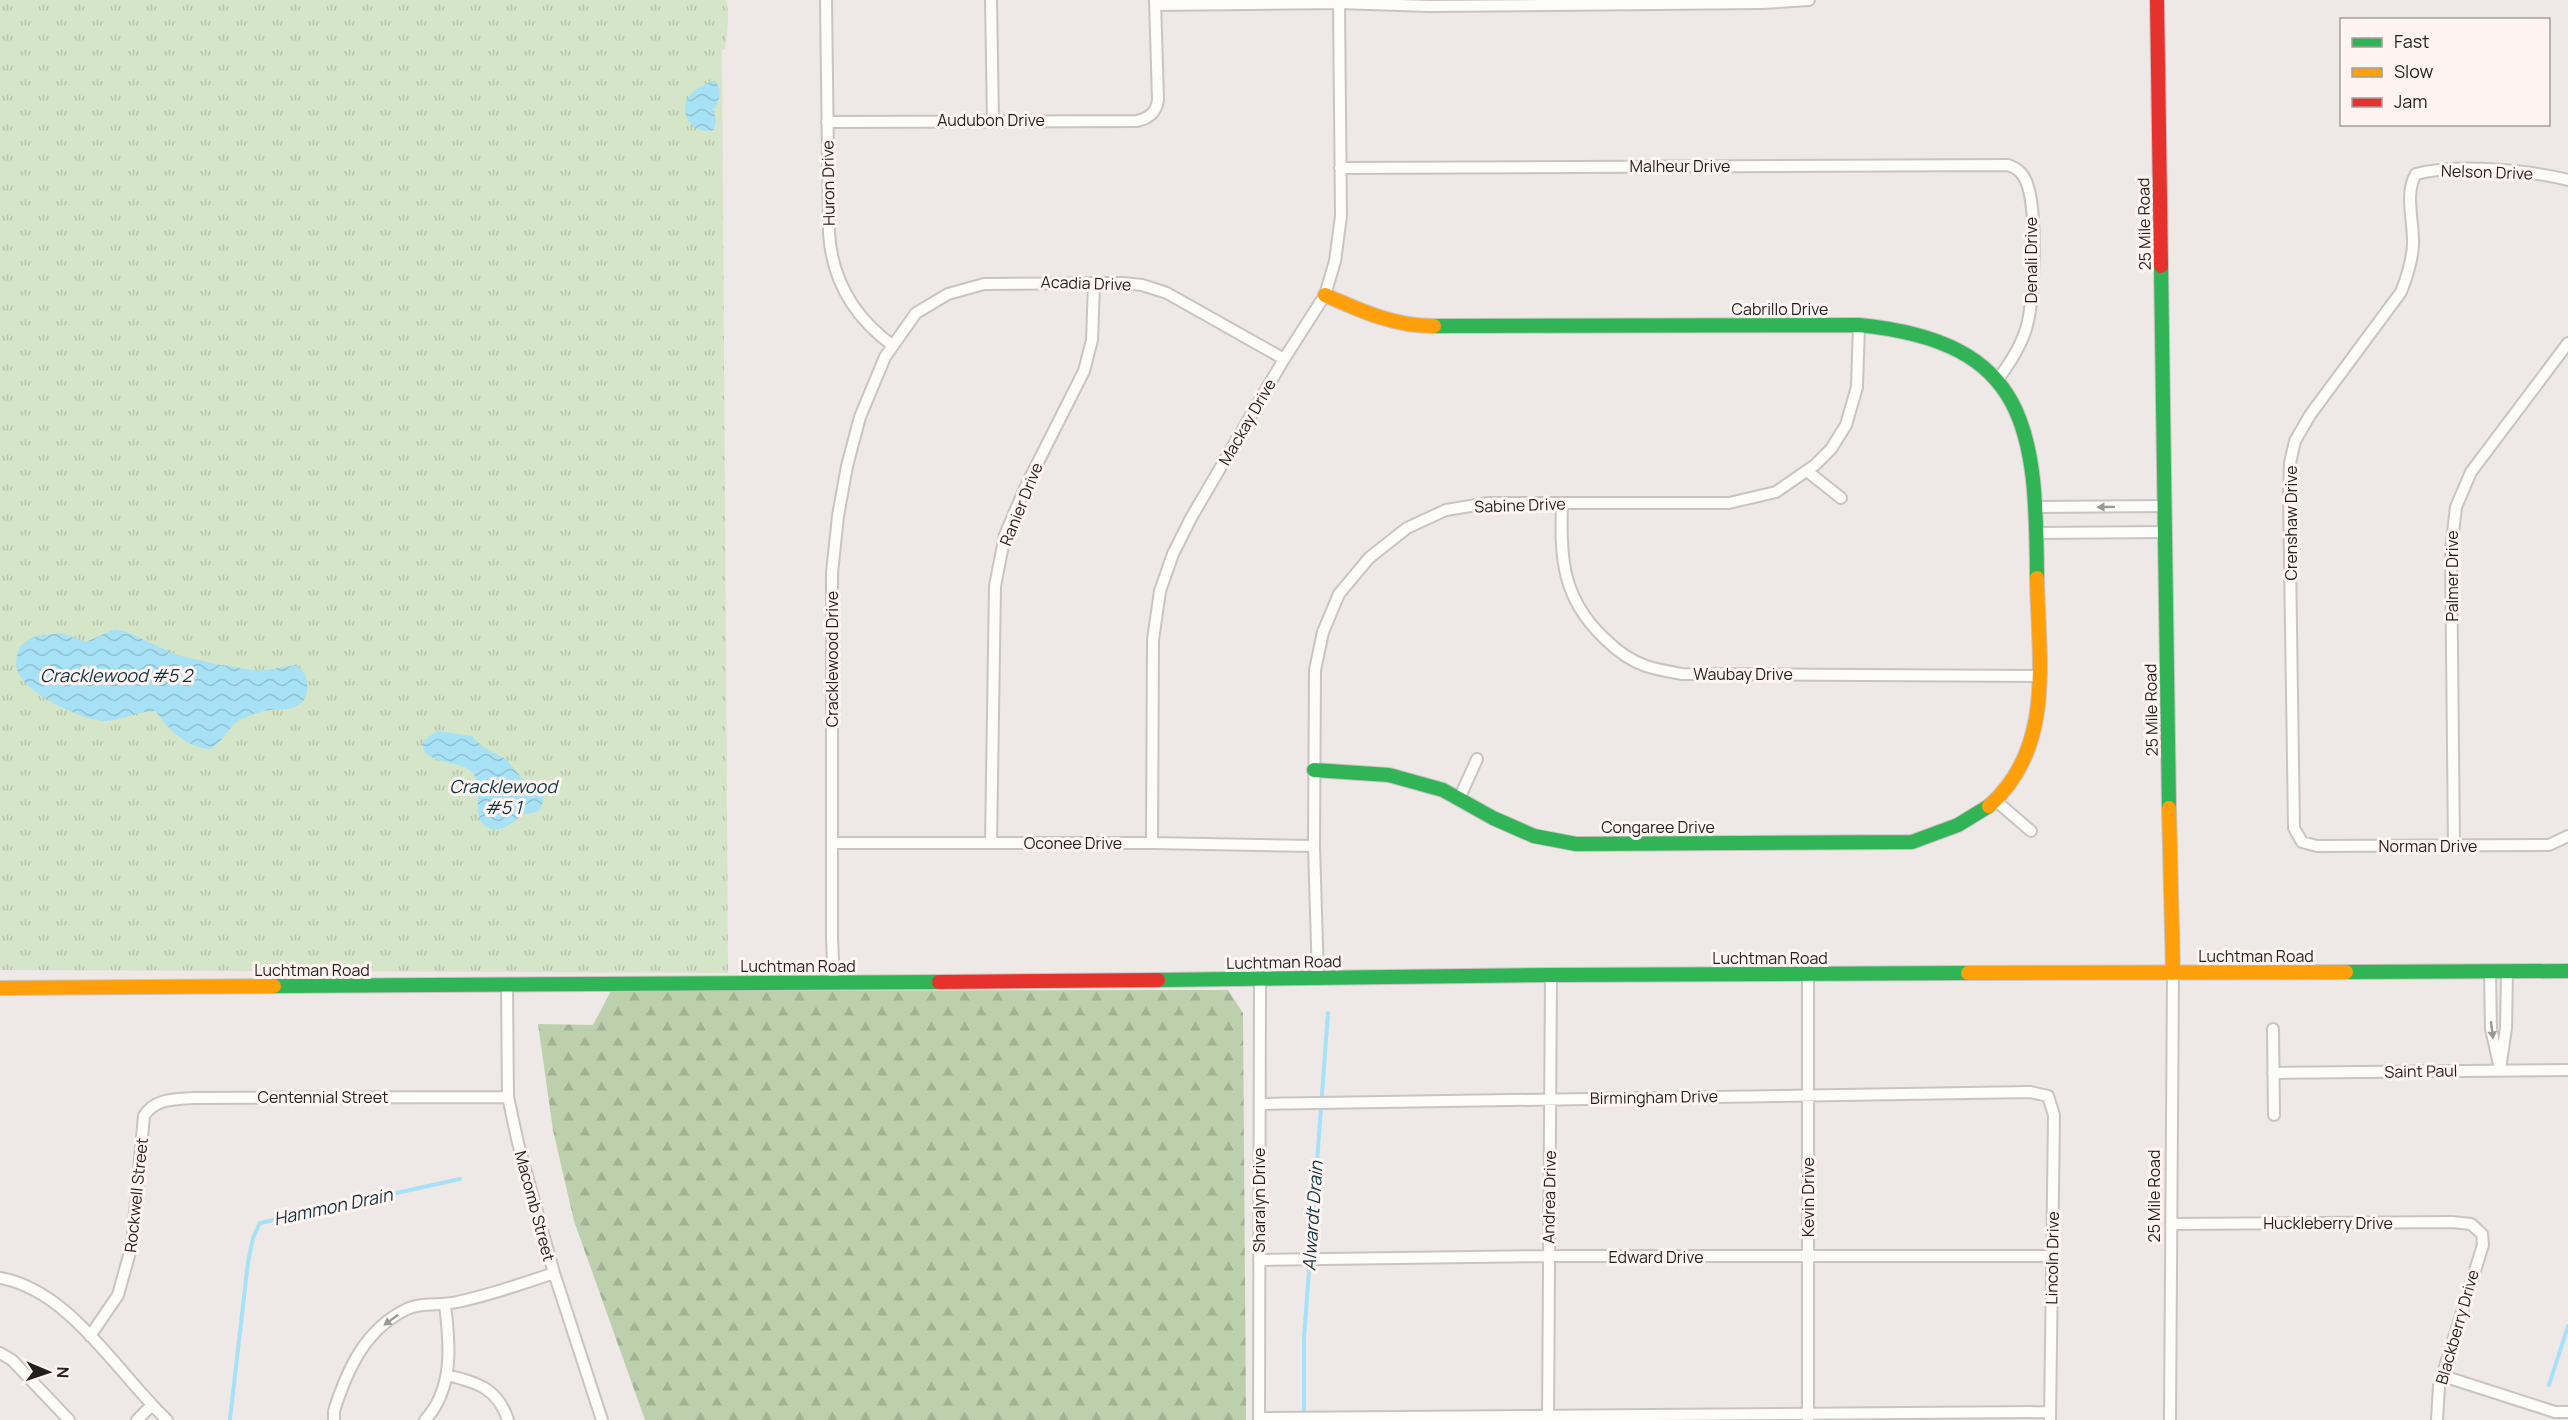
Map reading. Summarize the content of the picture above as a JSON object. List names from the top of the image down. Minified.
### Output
{"streets":{"street":["Audubon Drive","Malheur Drive","Nelson Drive","Huron Drive","25 Mile Road","Denali Drive","Acadia Drive","Cabrillo Drive","Mackay Drive","Ranier Drive","Sabine Drive","Crenshaw Drive","Palmer Drive","Cracklewood Drive","Waubay Drive","Congaree Drive","Oconee Drive","Norman Drive","Luchtman Road","Saint Paul","Centennial Street","Birmingham Drive","Rockwell Street","Andrea Drive","Kevin Drive","Sharalyn Drive","Macomb Street","Huckleberry Drive","Edward Drive","Lincoln Drive","Blackberry Drive"]},"crossings":[["Audubon Drive","Huron Drive"],["Malheur Drive","Denali Drive"],["Malheur Drive","Mackay Drive"],["Nelson Drive","Crenshaw Drive"],["Huron Drive","Acadia Drive"],["Huron Drive","Cracklewood Drive"],["25 Mile Road","Luchtman Road"],["25 Mile Road","Huckleberry Drive"],["Denali Drive","Cabrillo Drive"],["Acadia Drive","Mackay Drive"],["Acadia Drive","Ranier Drive"],["Acadia Drive","Cracklewood Drive"],["Cabrillo Drive","Mackay Drive"],["Cabrillo Drive","Sabine Drive"],["Cabrillo Drive","Waubay Drive"],["Cabrillo Drive","Congaree Drive"],["Mackay Drive","Oconee Drive"],["Ranier Drive","Oconee Drive"],["Sabine Drive","Waubay Drive"],["Sabine Drive","Congaree Drive"],["Sabine Drive","Oconee Drive"],["Sabine Drive","Luchtman Road"],["Crenshaw Drive","Norman Drive"],["Palmer Drive","Norman Drive"],["Cracklewood Drive","Oconee Drive"],["Cracklewood Drive","Luchtman Road"],["Luchtman Road","Andrea Drive"],["Luchtman Road","Kevin Drive"],["Luchtman Road","Sharalyn Drive"],["Luchtman Road","Macomb Street"],["Centennial Street","Rockwell Street"],["Centennial Street","Macomb Street"],["Birmingham Drive","Andrea Drive"],["Birmingham Drive","Kevin Drive"],["Birmingham Drive","Sharalyn Drive"],["Birmingham Drive","Lincoln Drive"],["Andrea Drive","Edward Drive"],["Kevin Drive","Edward Drive"],["Sharalyn Drive","Edward Drive"],["Huckleberry Drive","Blackberry Drive"],["Edward Drive","Lincoln Drive"]],"water":["Cracklewood #5 2","Cracklewood #5 1","Hammon Drain","Alwardt Drain"],"legend":["Fast","Slow","Jam"],"north":"right"}
